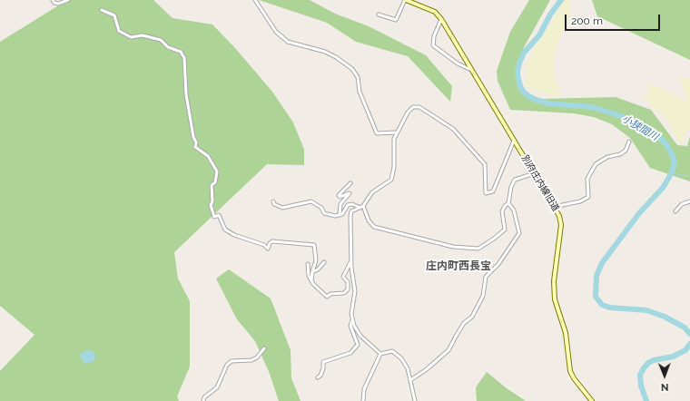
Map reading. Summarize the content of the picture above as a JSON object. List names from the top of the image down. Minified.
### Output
{"streets":{"street":["別府庄内線旧道"]},"districts":["庄内町西長宝"],"water":["小狭間川"],"scale_bar":"200 m","north":"bottom"}
